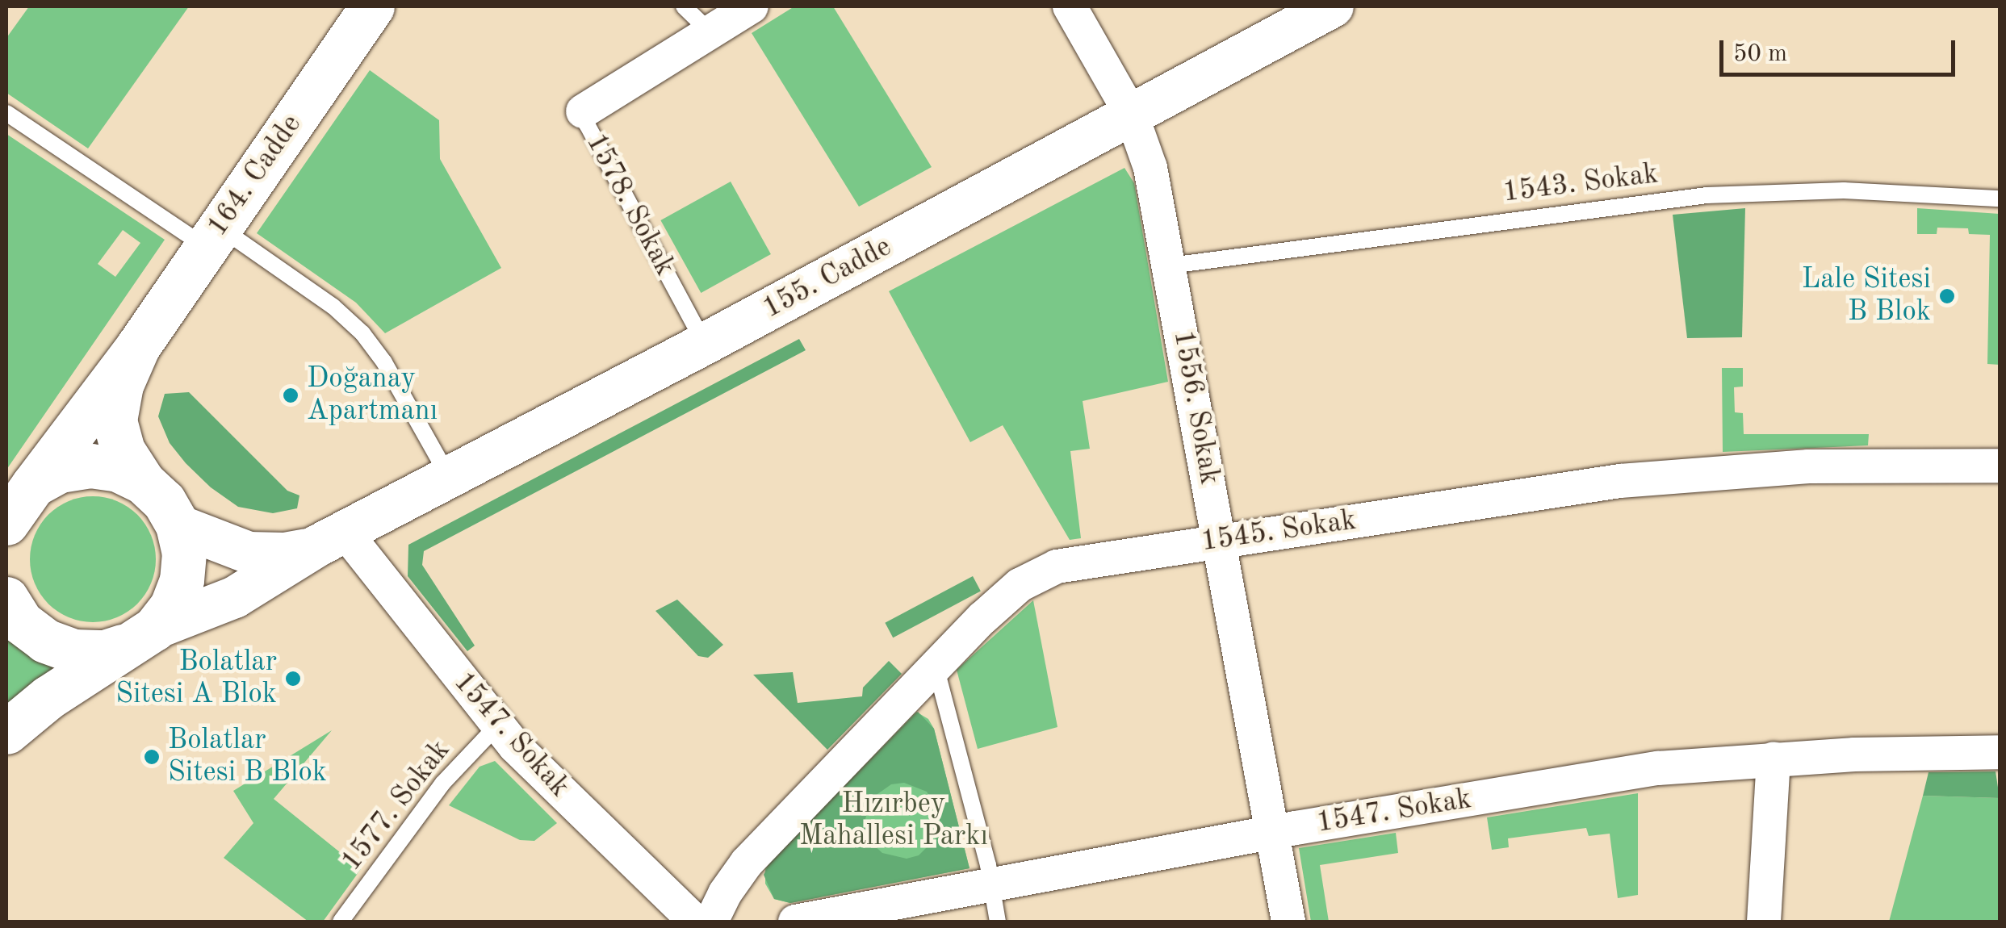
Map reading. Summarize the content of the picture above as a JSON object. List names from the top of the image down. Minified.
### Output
{"streets":{"main road":["164. Cadde"],"street":["1578. Sokak","155. Cadde","1556. Sokak","1545. Sokak","1547. Sokak"],"lane":["1543. Sokak","1577. Sokak"]},"crossings":[["164. Cadde","155. Cadde"],["1543. Sokak","1556. Sokak"],["1578. Sokak","155. Cadde"],["155. Cadde","1556. Sokak"],["155. Cadde","1547. Sokak"],["1556. Sokak","1545. Sokak"],["1556. Sokak","1547. Sokak"],["1547. Sokak","1577. Sokak"]],"parks":["Hızırbey Mahallesi Parkı"],"places":["Lale Sitesi B Blok","Doğanay Apartmanı","Bolatlar Sitesi A Blok","Bolatlar Sitesi B Blok"],"scale_bar":"50 m"}
